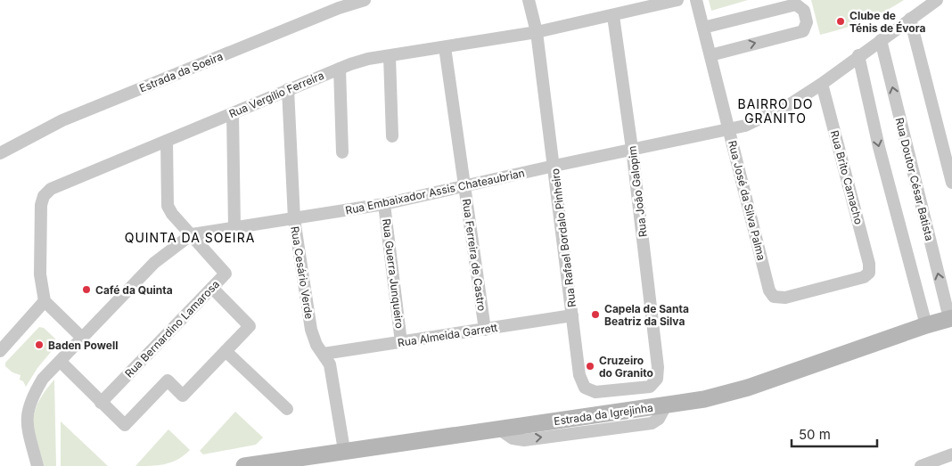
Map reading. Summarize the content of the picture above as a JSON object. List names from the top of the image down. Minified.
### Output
{"streets":{"street":["Estrada da Soeira","Rua Vergílio Ferreira","Rua Brito Camacho","Rua Doutor César Batista","Rua Embaixador Assis Chateaubrian","Rua João Galopim","Rua José da Silva Palma","Rua Rafael Bordalo Pinheiro","Rua Ferreira de Castro","Rua Cesário Verde","Rua Guerra Junqueiro","Rua Bernardino Lamarosa","Rua Almeida Garrett","Estrada da Igrejinha"]},"crossings":[["Rua Vergílio Ferreira","Rua João Galopim"],["Rua Vergílio Ferreira","Rua Rafael Bordalo Pinheiro"],["Rua Vergílio Ferreira","Rua Ferreira de Castro"],["Rua Vergílio Ferreira","Rua Cesário Verde"],["Rua Brito Camacho","Rua Embaixador Assis Chateaubrian"],["Rua Brito Camacho","Rua José da Silva Palma"],["Rua Doutor César Batista","Rua Embaixador Assis Chateaubrian"],["Rua Doutor César Batista","Estrada da Igrejinha"],["Rua Embaixador Assis Chateaubrian","Rua João Galopim"],["Rua Embaixador Assis Chateaubrian","Rua José da Silva Palma"],["Rua Embaixador Assis Chateaubrian","Rua Rafael Bordalo Pinheiro"],["Rua Embaixador Assis Chateaubrian","Rua Ferreira de Castro"],["Rua Embaixador Assis Chateaubrian","Rua Cesário Verde"],["Rua Embaixador Assis Chateaubrian","Rua Guerra Junqueiro"],["Rua Embaixador Assis Chateaubrian","Rua Bernardino Lamarosa"],["Rua João Galopim","Rua Rafael Bordalo Pinheiro"],["Rua Rafael Bordalo Pinheiro","Rua Almeida Garrett"],["Rua Ferreira de Castro","Rua Almeida Garrett"],["Rua Cesário Verde","Rua Almeida Garrett"],["Rua Cesário Verde","Estrada da Igrejinha"],["Rua Guerra Junqueiro","Rua Almeida Garrett"]],"districts":["BAIRRO DO GRANITO","QUINTA DA SOEIRA"],"places":["Clube de Ténis de Évora","Café da Quinta","Capela de Santa Beatriz da Silva","Baden Powell","Cruzeiro do Granito"],"scale_bar":"50 m"}
